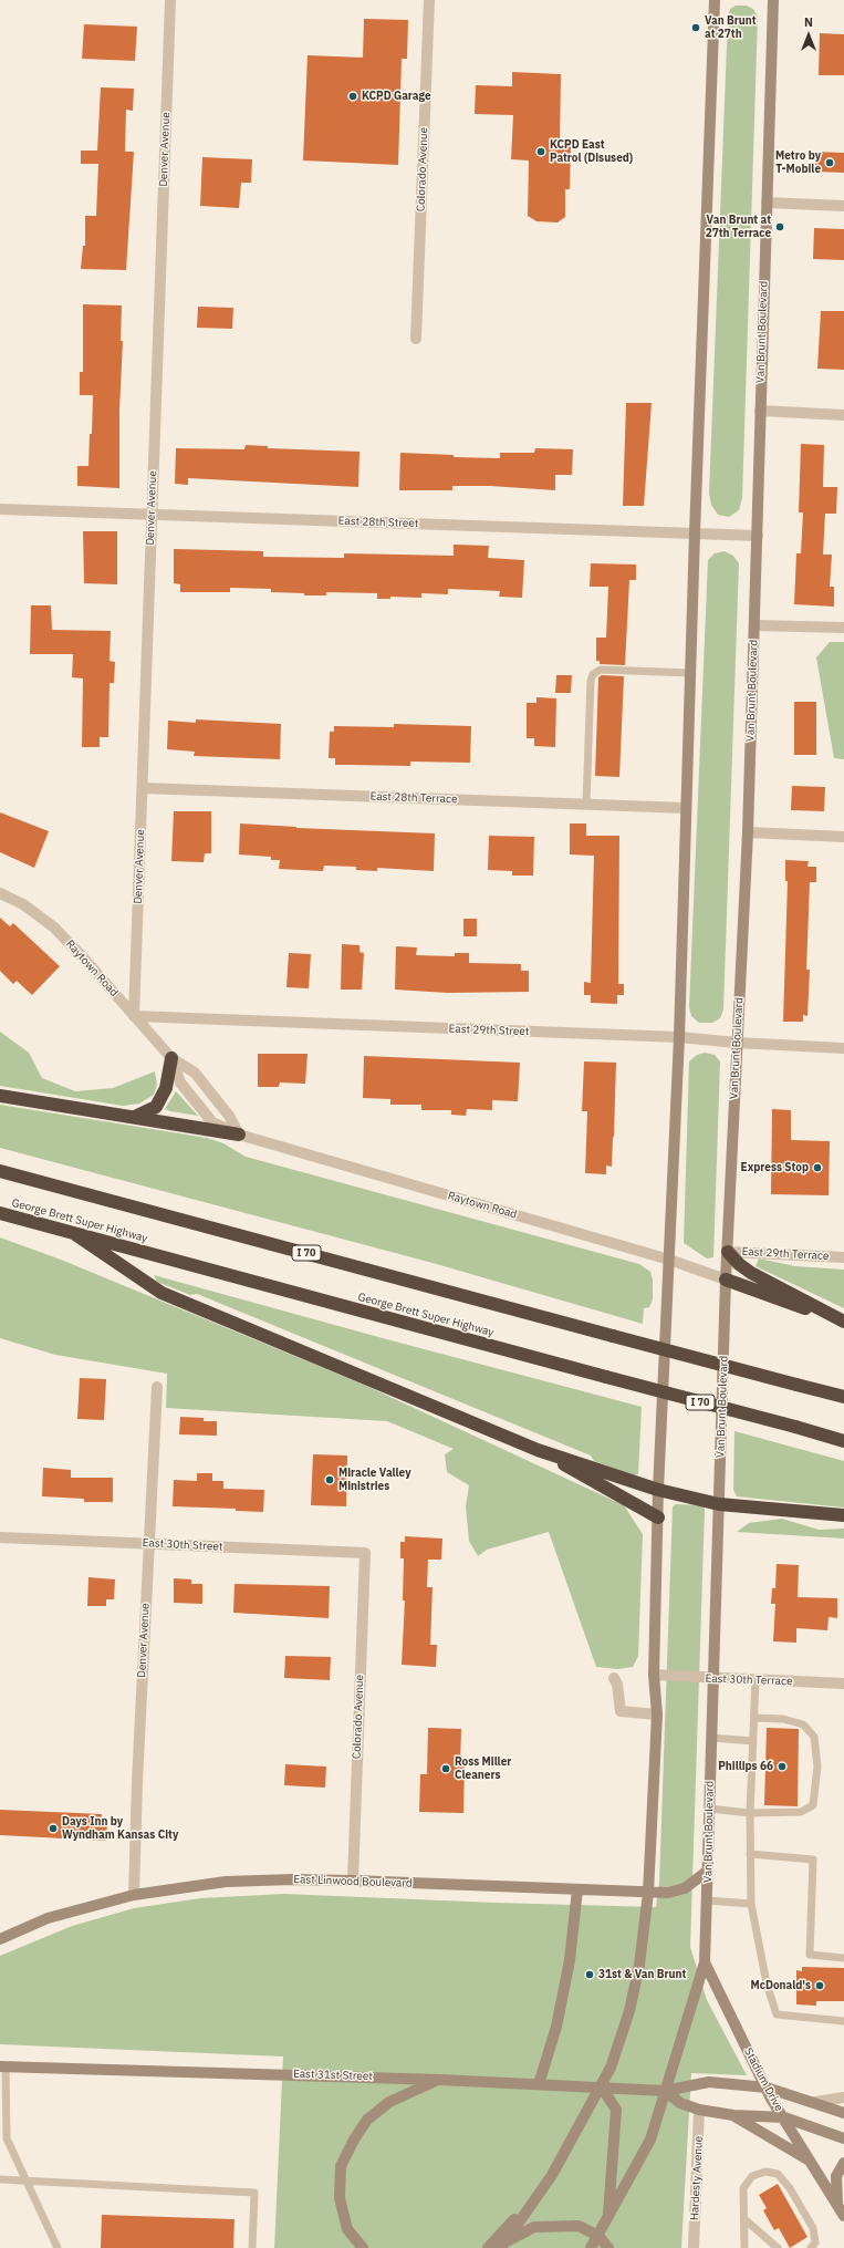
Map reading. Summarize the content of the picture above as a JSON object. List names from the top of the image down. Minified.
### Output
{"streets":{"highway":["George Brett Super Highway","I 70"],"main road":["Van Brunt Boulevard","East Linwood Boulevard","East 31st Street","Stadium Drive"],"street":["Denver Avenue","Colorado Avenue","East 28th Street","East 28th Terrace","Raytown Road","East 29th Street","East 29th Terrace","East 30th Street","East 30th Terrace","Hardesty Avenue"]},"crossings":[["Denver Avenue","East 28th Street"],["Denver Avenue","East 28th Terrace"],["Denver Avenue","Raytown Road"],["Denver Avenue","East 29th Street"],["Denver Avenue","East 30th Street"],["Denver Avenue","East Linwood Boulevard"],["Colorado Avenue","East 30th Street"],["Colorado Avenue","East Linwood Boulevard"],["Van Brunt Boulevard","East 28th Street"],["Van Brunt Boulevard","Raytown Road"],["Van Brunt Boulevard","East 29th Street"],["Van Brunt Boulevard","East 29th Terrace"],["Van Brunt Boulevard","East 30th Terrace"],["Van Brunt Boulevard","East Linwood Boulevard"],["Van Brunt Boulevard","East 31st Street"],["Van Brunt Boulevard","Stadium Drive"],["Raytown Road","East 29th Street"],["East 31st Street","Stadium Drive"]],"places":["Van Brunt at 27th","KCPD Garage","KCPD East Patrol (Disused)","Metro by T-Mobile","Van Brunt at 27th Terrace","Express Stop","Miracle Valley Ministries","Phillips 66","Ross Miller Cleaners","Days Inn by Wyndham Kansas City","31st & Van Brunt","McDonald's"],"north":"top"}
